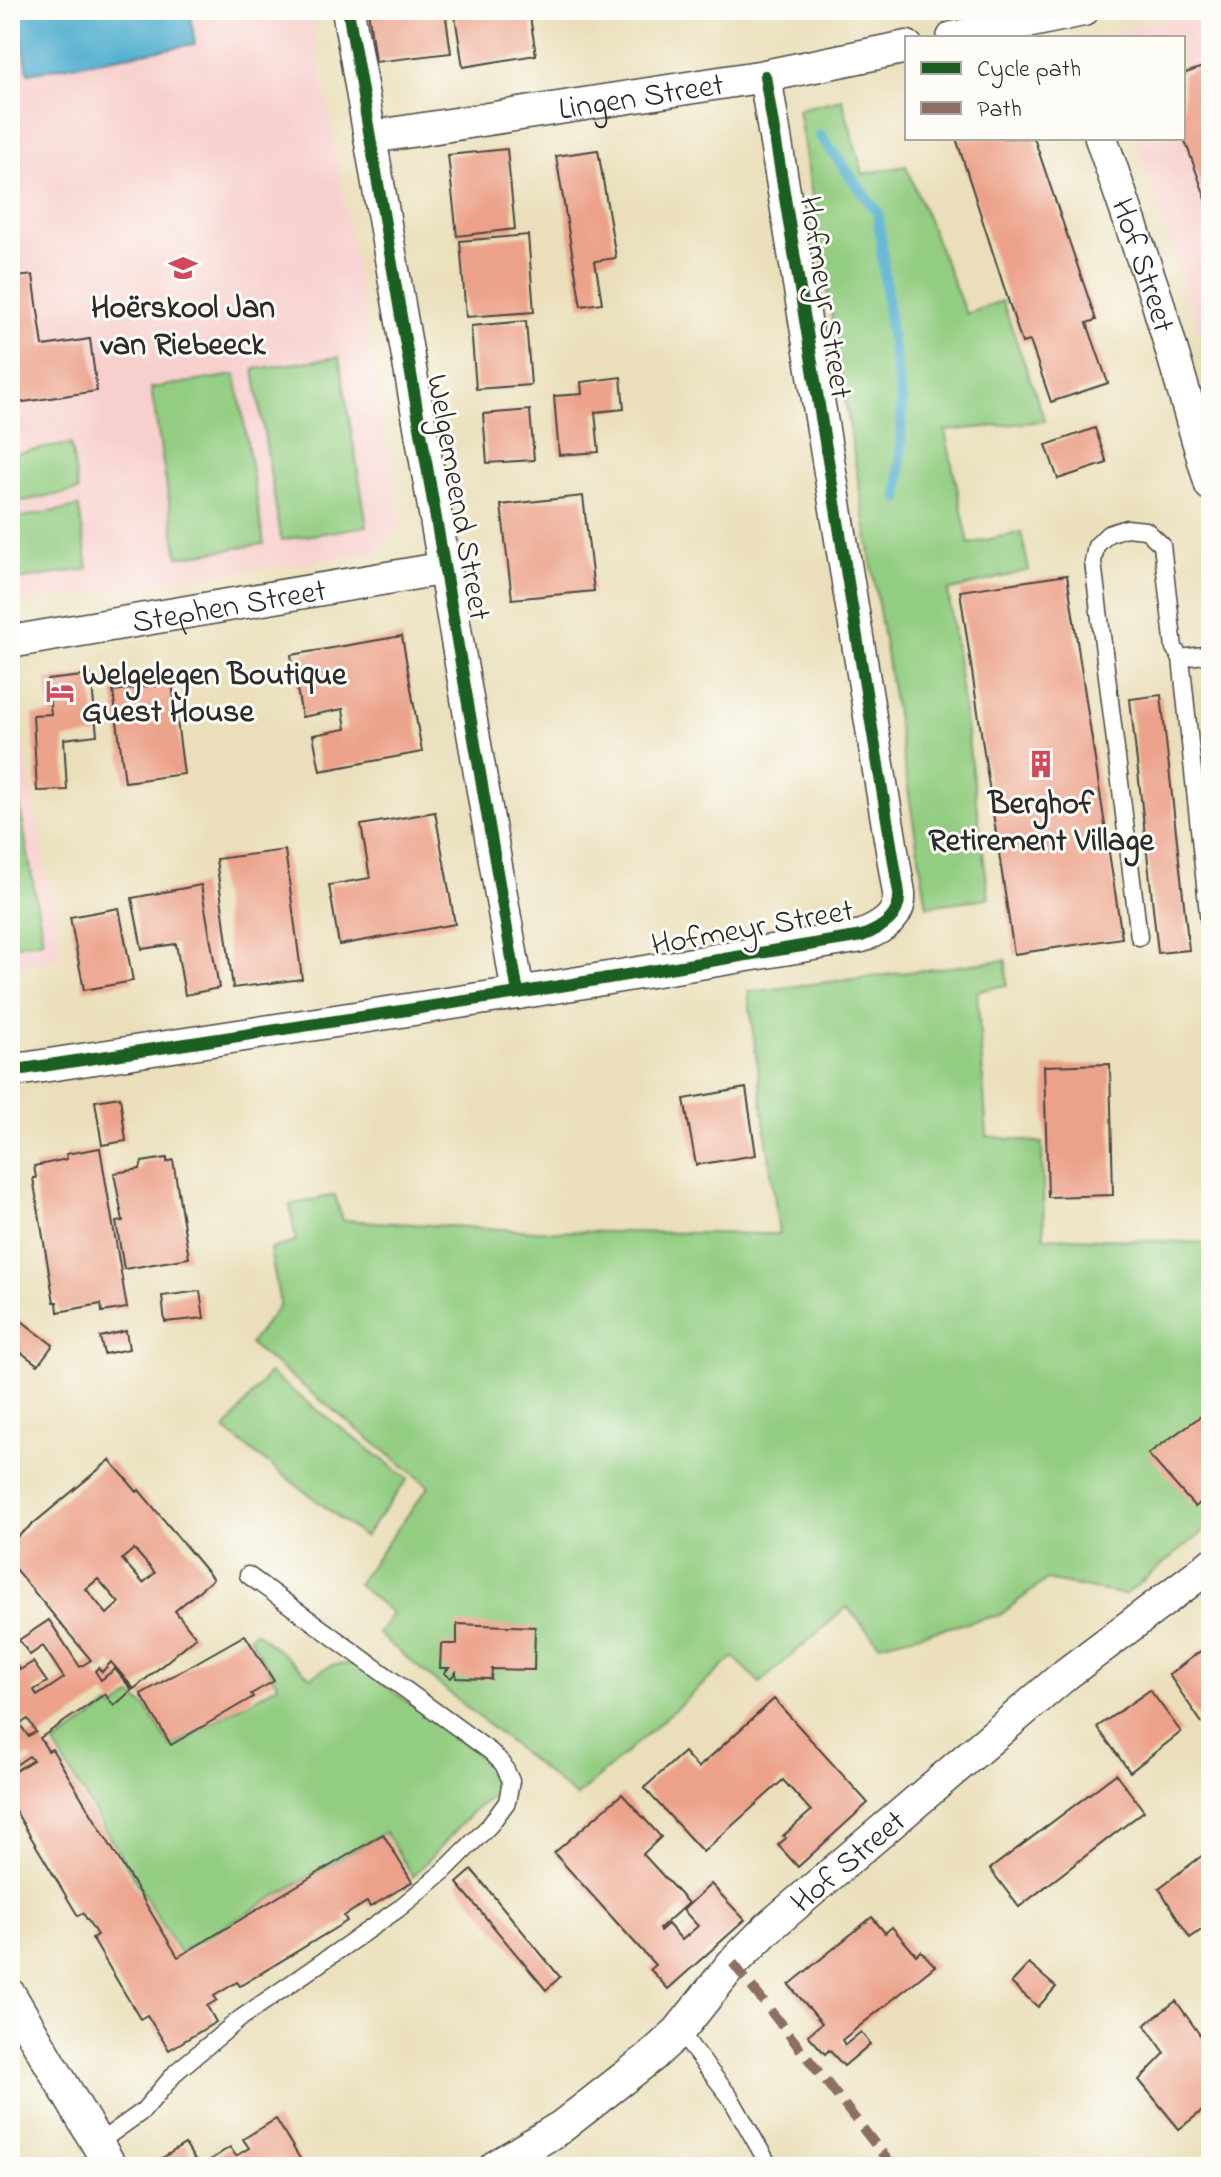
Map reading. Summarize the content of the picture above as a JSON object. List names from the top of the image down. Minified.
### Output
{"streets":{"street":["Lingen Street","Hof Street","Hofmeyr Street","Welgemeend Street","Stephen Street"]},"crossings":[["Lingen Street","Hofmeyr Street"],["Lingen Street","Welgemeend Street"],["Hofmeyr Street","Welgemeend Street"],["Welgemeend Street","Stephen Street"]],"places":{"school or university":["Hoërskool Jan van Riebeeck"],"hotel":["Welgelegen Boutique Guest House"],"building":["Berghof Retirement Village"]},"legend":["Cycle path","Path"]}
